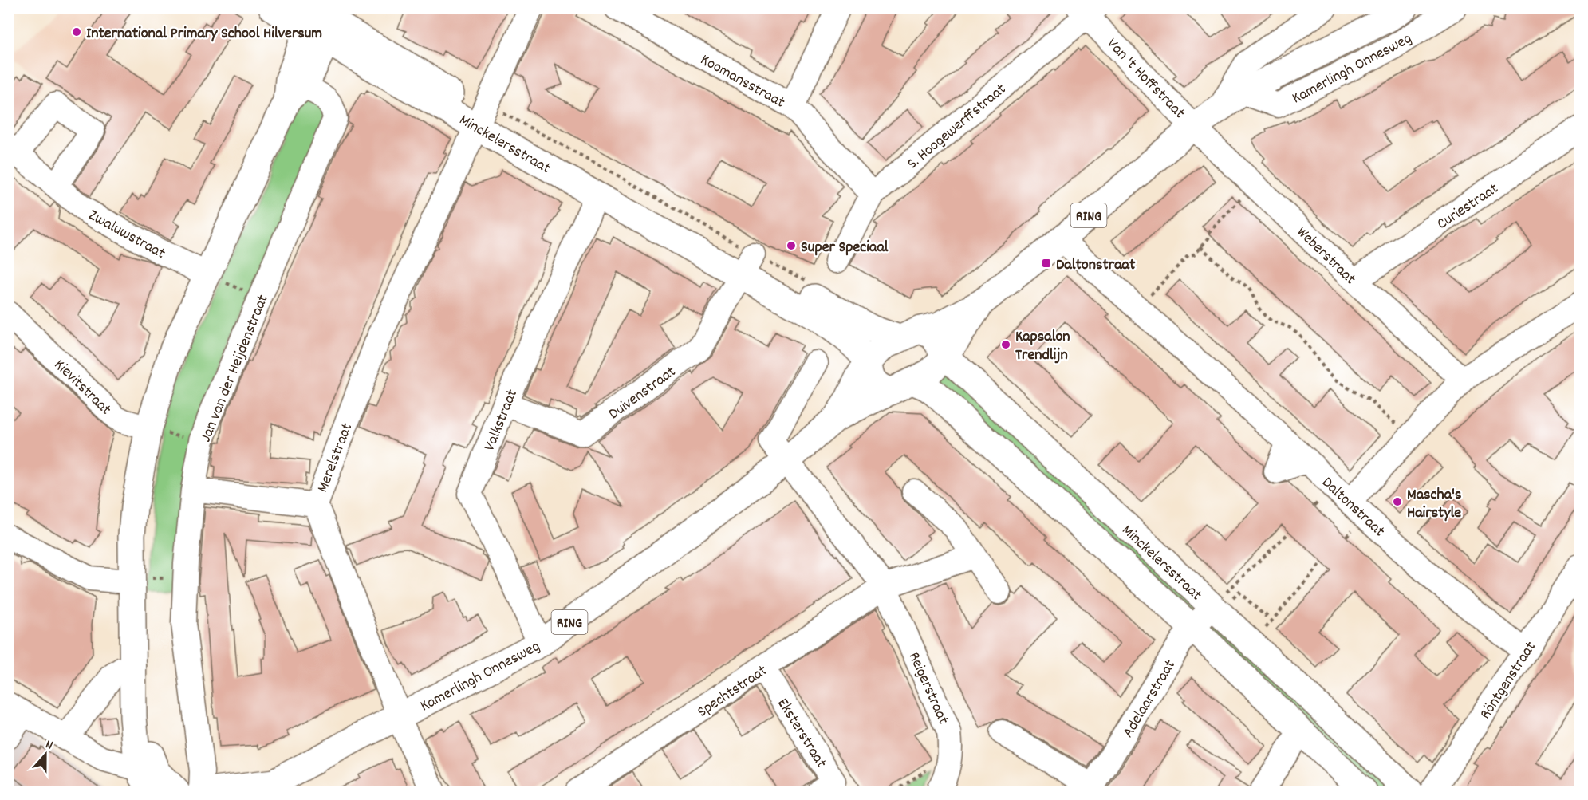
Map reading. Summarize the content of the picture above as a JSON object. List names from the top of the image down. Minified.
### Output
{"streets":{"main road":["Kamerlingh Onnesweg","Minckelersstraat","RING"],"street":["Van 't Hoffstraat","Koomansstraat","S. Hoogewerffstraat","Curiestraat","Zwaluwstraat","Weberstraat","Jan van der Heijdenstraat","Kievitstraat","Duivenstraat","Valkstraat","Merelstraat","Daltonstraat","Röntgenstraat","Reigerstraat","Spechtstraat","Adelaarstraat","Eksterstraat"]},"crossings":[["Kamerlingh Onnesweg","Van 't Hoffstraat"],["Kamerlingh Onnesweg","Minckelersstraat"],["Kamerlingh Onnesweg","Weberstraat"],["Kamerlingh Onnesweg","Jan van der Heijdenstraat"],["Kamerlingh Onnesweg","Valkstraat"],["Kamerlingh Onnesweg","Merelstraat"],["Kamerlingh Onnesweg","Daltonstraat"],["Kamerlingh Onnesweg","Reigerstraat"],["Van 't Hoffstraat","S. Hoogewerffstraat"],["Van 't Hoffstraat","Weberstraat"],["Koomansstraat","S. Hoogewerffstraat"],["Minckelersstraat","Duivenstraat"],["Minckelersstraat","Valkstraat"],["Minckelersstraat","Merelstraat"],["Minckelersstraat","Adelaarstraat"],["Curiestraat","Weberstraat"],["Duivenstraat","Valkstraat"],["Daltonstraat","Röntgenstraat"],["Reigerstraat","Spechtstraat"],["Spechtstraat","Eksterstraat"]],"places":{"other":["International Primary School Hilversum","Super Speciaal","Kapsalon Trendlijn","Mascha's Hairstyle"],"transit":["Daltonstraat"]},"north":"top"}
